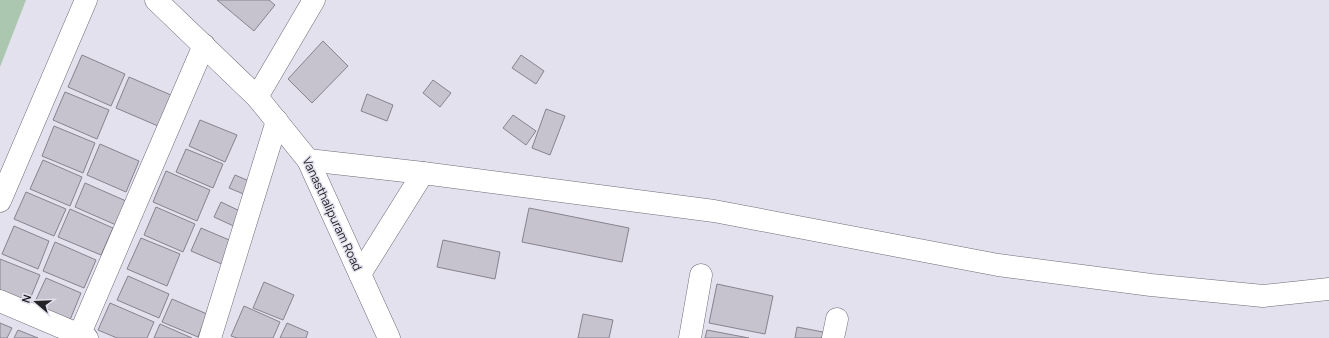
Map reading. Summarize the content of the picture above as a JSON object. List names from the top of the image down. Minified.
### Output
{"streets":{"street":["Vanasthalipuram Road"]},"north":"left"}
